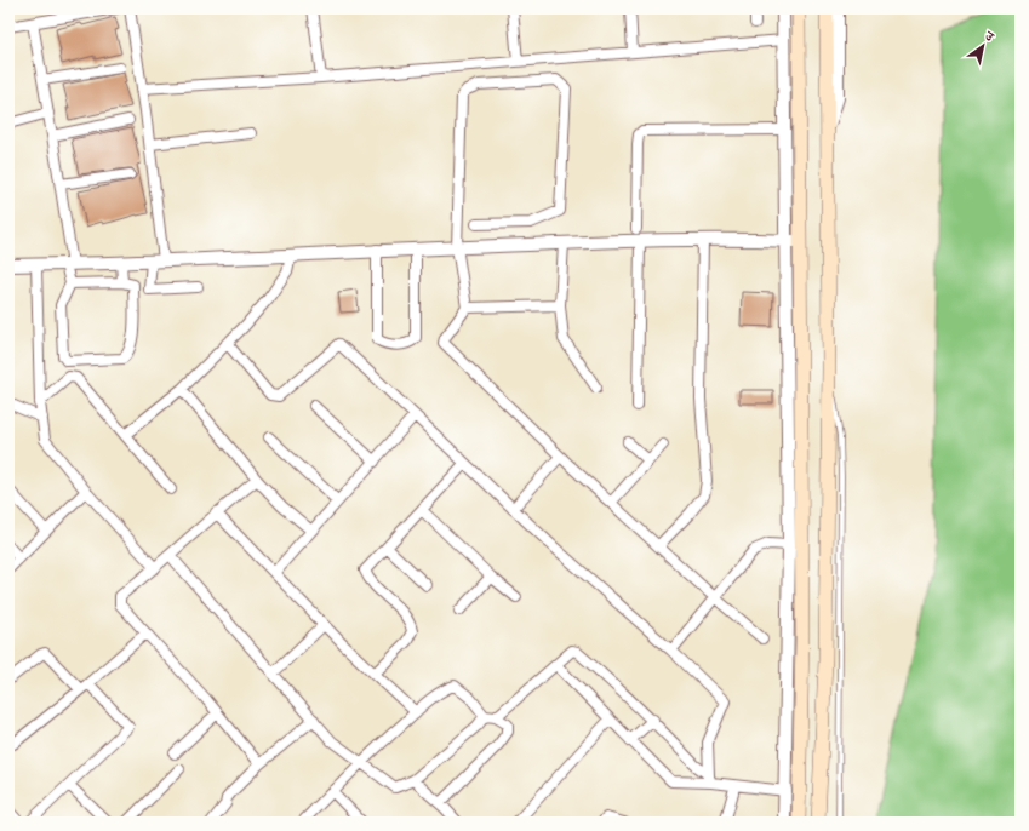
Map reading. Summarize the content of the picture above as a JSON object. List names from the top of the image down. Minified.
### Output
{"north":"top right"}
